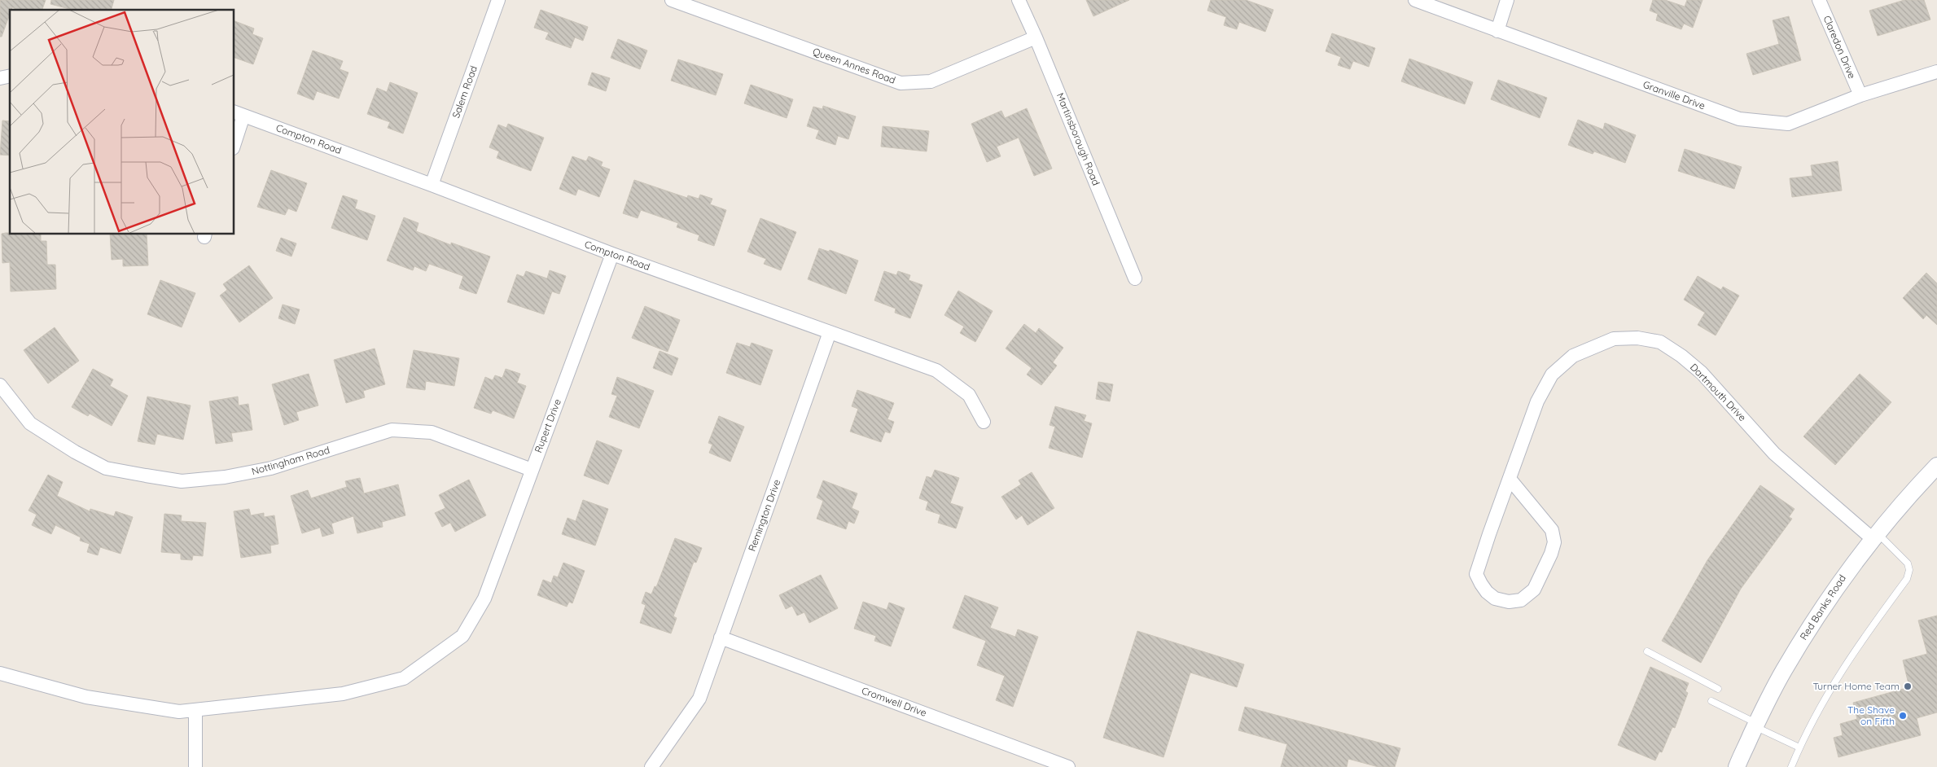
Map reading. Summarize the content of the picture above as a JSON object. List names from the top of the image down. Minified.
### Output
{"streets":{"street":["Claredon Drive","Queen Annes Road","Salem Road","Granville Drive","Compton Road","Martinsborough Road","Dartmouth Drive","Rupert Drive","Nottingham Road","Remington Drive","Red Banks Road","Cromwell Drive"]},"crossings":[["Claredon Drive","Granville Drive"],["Queen Annes Road","Martinsborough Road"],["Salem Road","Compton Road"],["Compton Road","Rupert Drive"],["Compton Road","Remington Drive"],["Dartmouth Drive","Red Banks Road"],["Rupert Drive","Nottingham Road"],["Remington Drive","Cromwell Drive"]],"places":["Turner Home Team","The Shave on Fifth"]}
